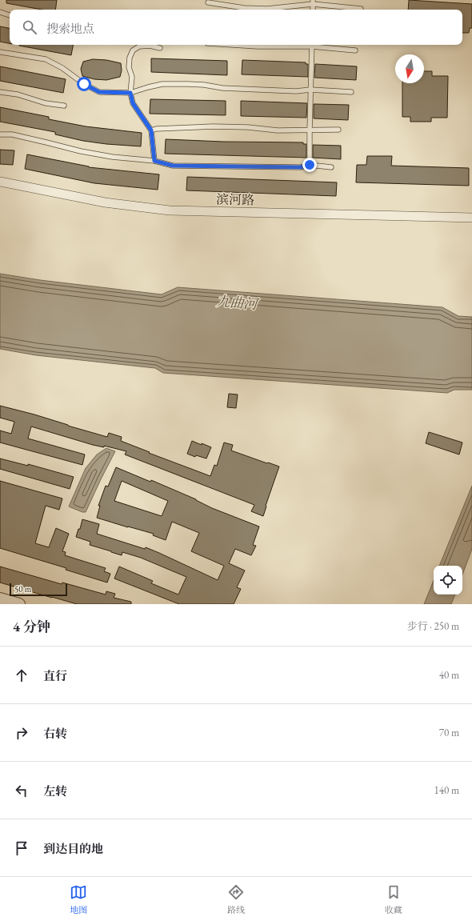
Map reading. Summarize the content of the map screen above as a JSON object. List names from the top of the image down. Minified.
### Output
{"streets":{"street":["滨河路"]},"water":["九曲河"],"scale_bar":"50 m","north":"bottom","page":{"search":"搜索地点","scale":"50 m","heading":["4 分钟","步行 · 250 m"],"list":[["直行","40 m"],["右转","70 m"],["左转","140 m"],"到达目的地"],"nav":["地图","路线","收藏"]}}
